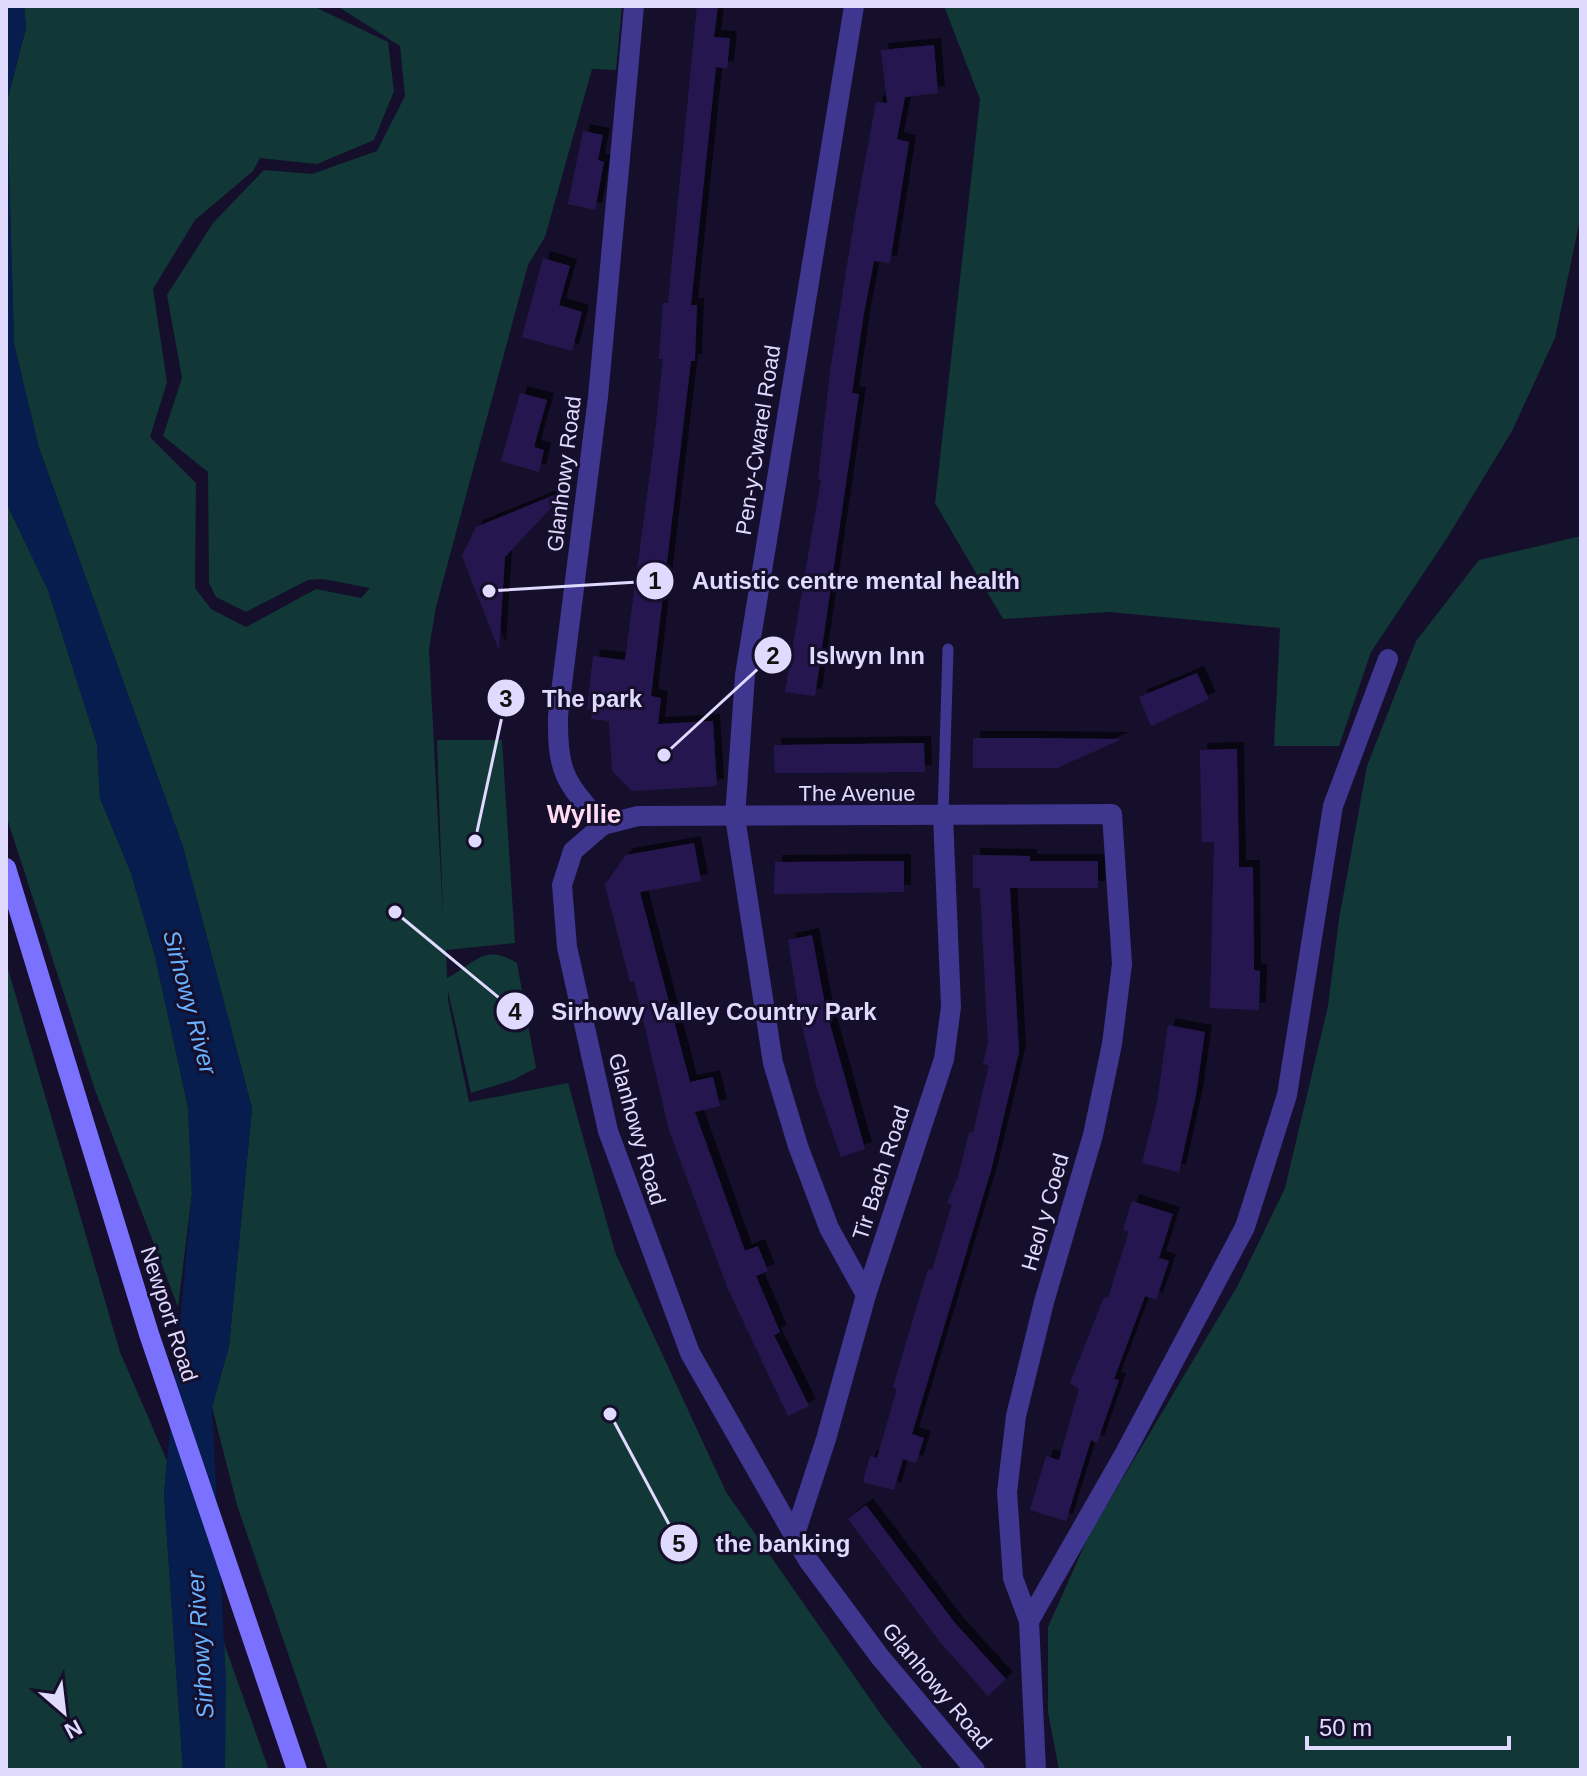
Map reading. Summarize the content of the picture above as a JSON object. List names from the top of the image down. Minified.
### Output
{"streets":{"main road":["Newport Road"],"street":["Pen-y-Cwarel Road","Glanhowy Road","The Avenue","Tir Bach Road","Heol y Coed"]},"crossings":[["Pen-y-Cwarel Road","The Avenue"],["Pen-y-Cwarel Road","Tir Bach Road"],["Glanhowy Road","The Avenue"],["Glanhowy Road","Tir Bach Road"],["The Avenue","Tir Bach Road"],["The Avenue","Heol y Coed"]],"districts":["Wyllie"],"water":["Sirhowy River"],"places":["Autistic centre mental health","Islwyn Inn","The park","Sirhowy Valley Country Park","the banking"],"scale_bar":"50 m","north":"bottom right"}
